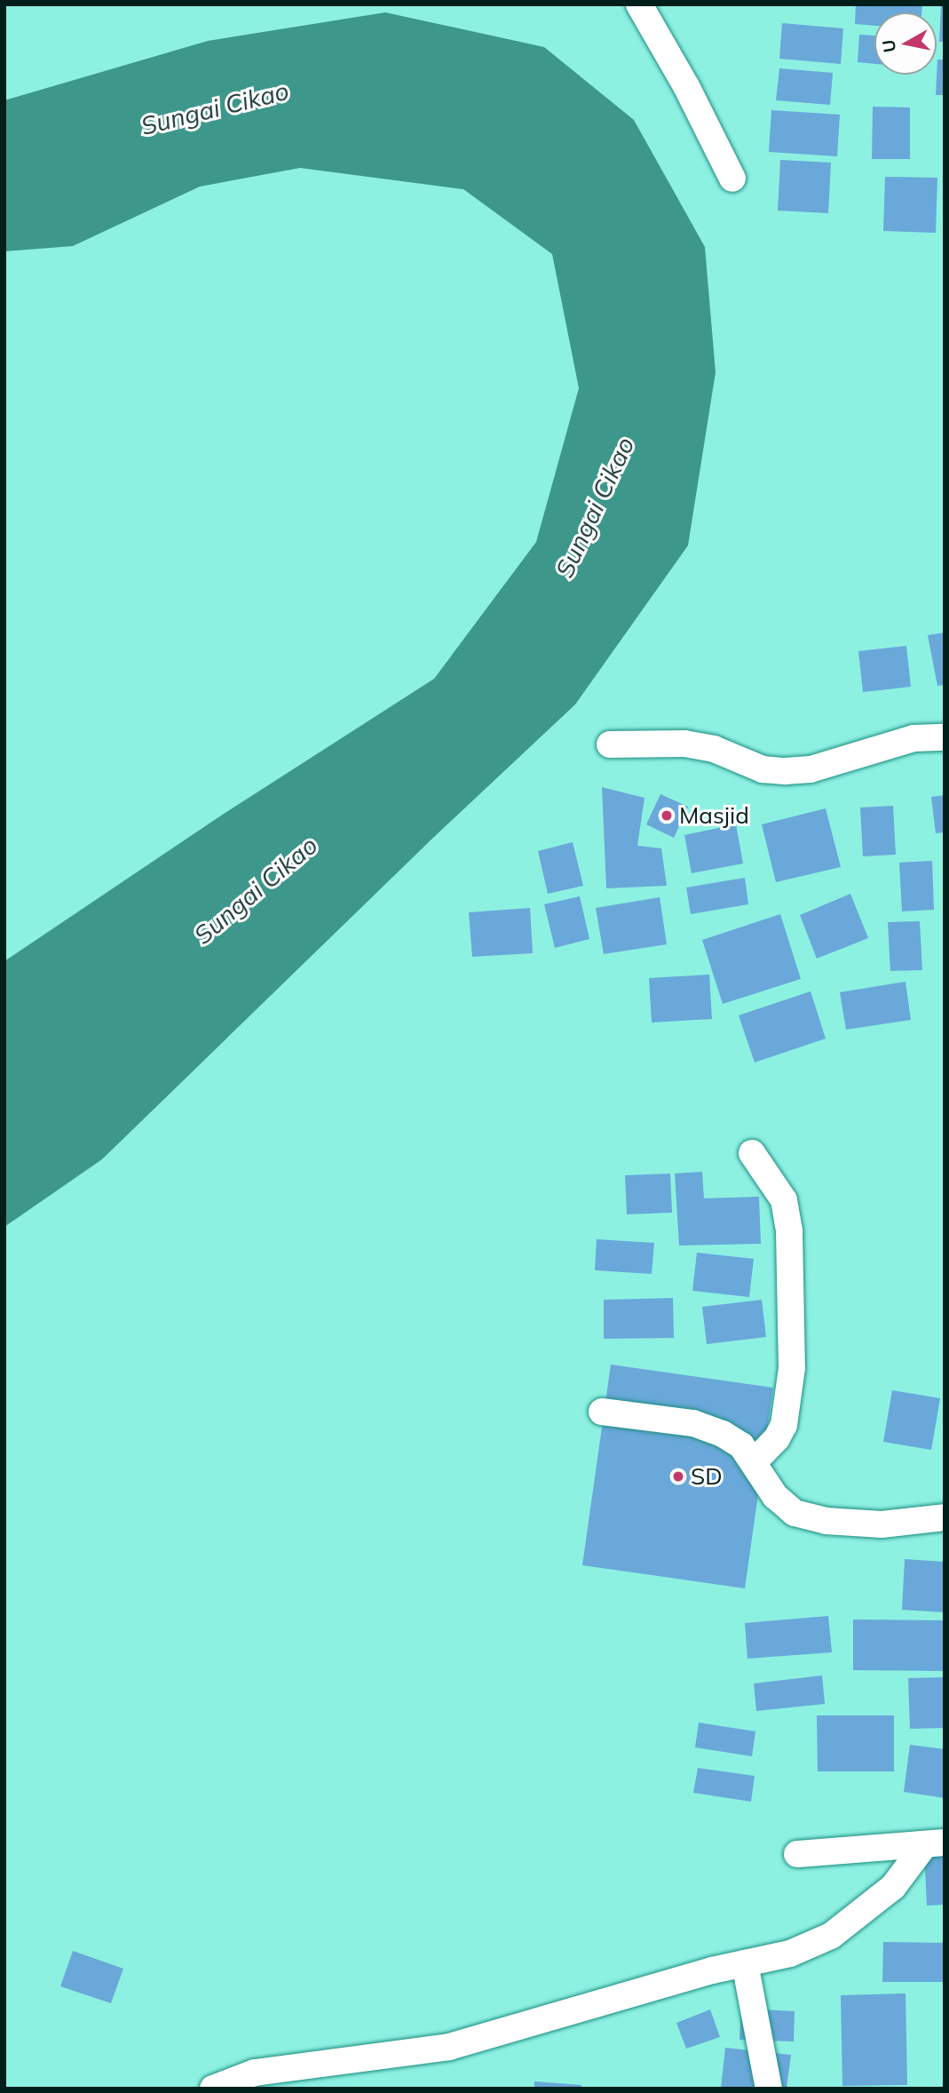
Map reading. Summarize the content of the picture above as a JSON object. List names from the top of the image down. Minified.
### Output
{"water":["Sungai Cikao"],"places":["Masjid","SD"],"north":"left"}
